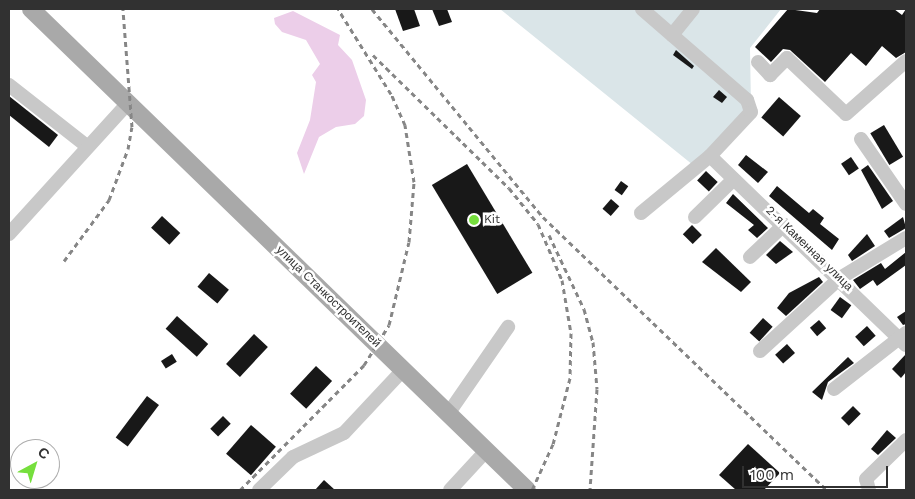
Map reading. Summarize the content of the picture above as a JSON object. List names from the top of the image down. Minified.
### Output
{"streets":{"main road":["улица Станкостроителей"],"street":["2-я Каменная улица"]},"places":["Kit"],"scale_bar":"100 m","north":"top right"}
